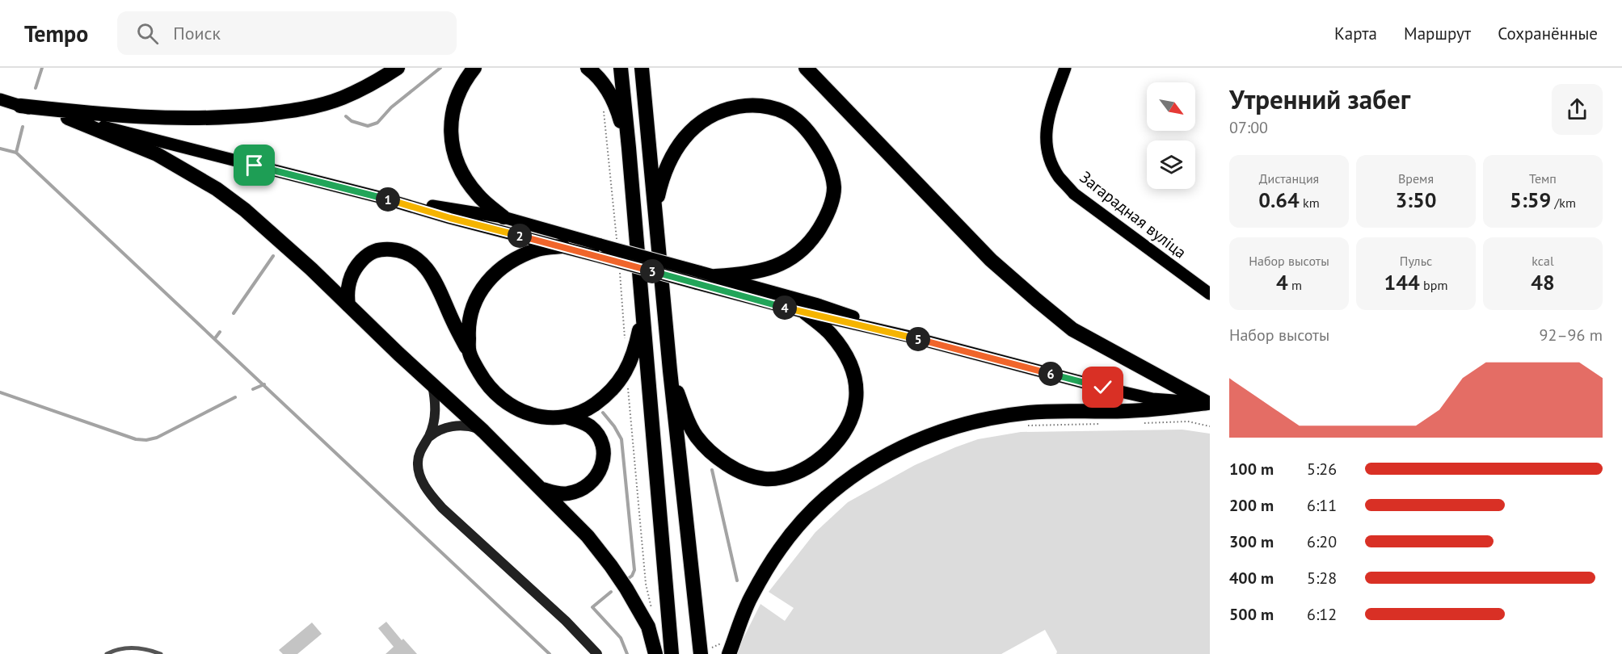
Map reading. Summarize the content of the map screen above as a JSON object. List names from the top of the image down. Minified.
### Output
{"streets":{"main road":["Загарадная вуліца"]},"north":"bottom right","page":{"header":"Tempo","search":"Поиск","nav":["Карта","Маршрут","Сохранённые"],"heading":["Утренний забег","07:00"],"stats":[["Дистанция","0.64 km"],["Время","3:50"],["Темп","5:59 /km"],["Набор высоты","4 m"],["Пульс","144 bpm"],["kcal","48"]],"pins":["1","2","3","4","5","6"],"chart":["Набор высоты","92–96 m"],"list":[{"name":"100 m","note":"5:26"},{"name":"200 m","note":"6:11"},{"name":"300 m","note":"6:20"},{"name":"400 m","note":"5:28"},{"name":"500 m","note":"6:12"}]}}
